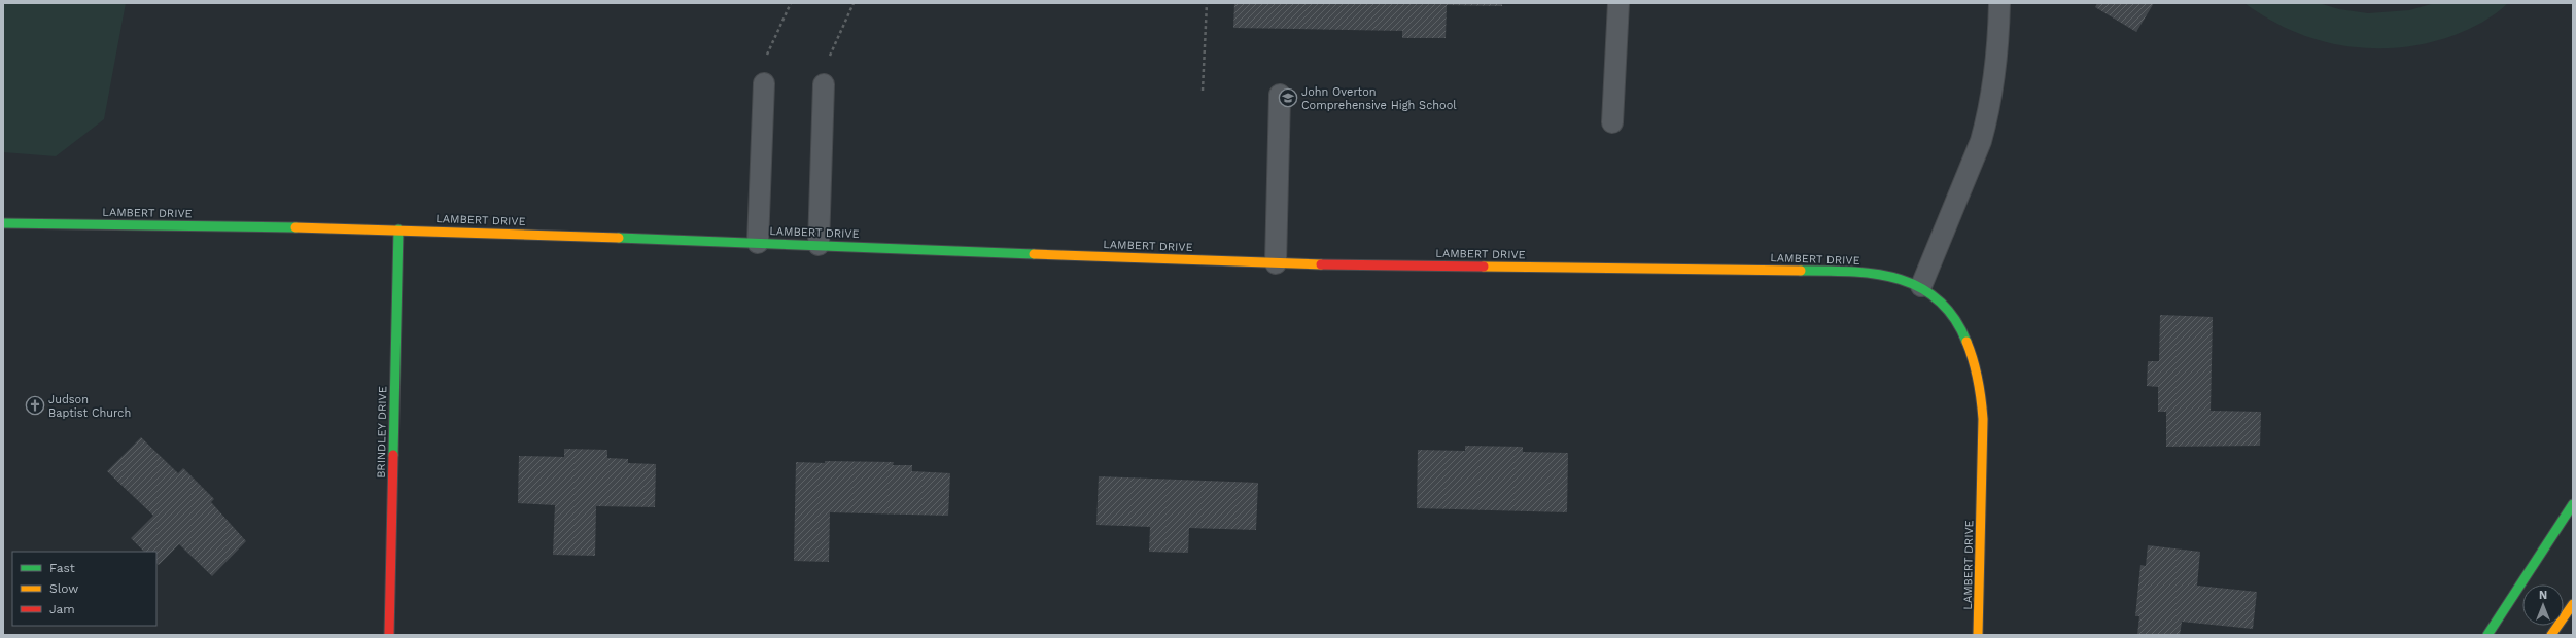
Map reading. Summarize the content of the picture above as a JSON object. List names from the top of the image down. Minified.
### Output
{"streets":{"main road":["LAMBERT DRIVE","BRINDLEY DRIVE"]},"crossings":[["LAMBERT DRIVE","BRINDLEY DRIVE"]],"places":{"school or university":["John Overton Comprehensive High School"],"church":["Judson Baptist Church"]},"legend":["Fast","Slow","Jam"],"north":"top"}
